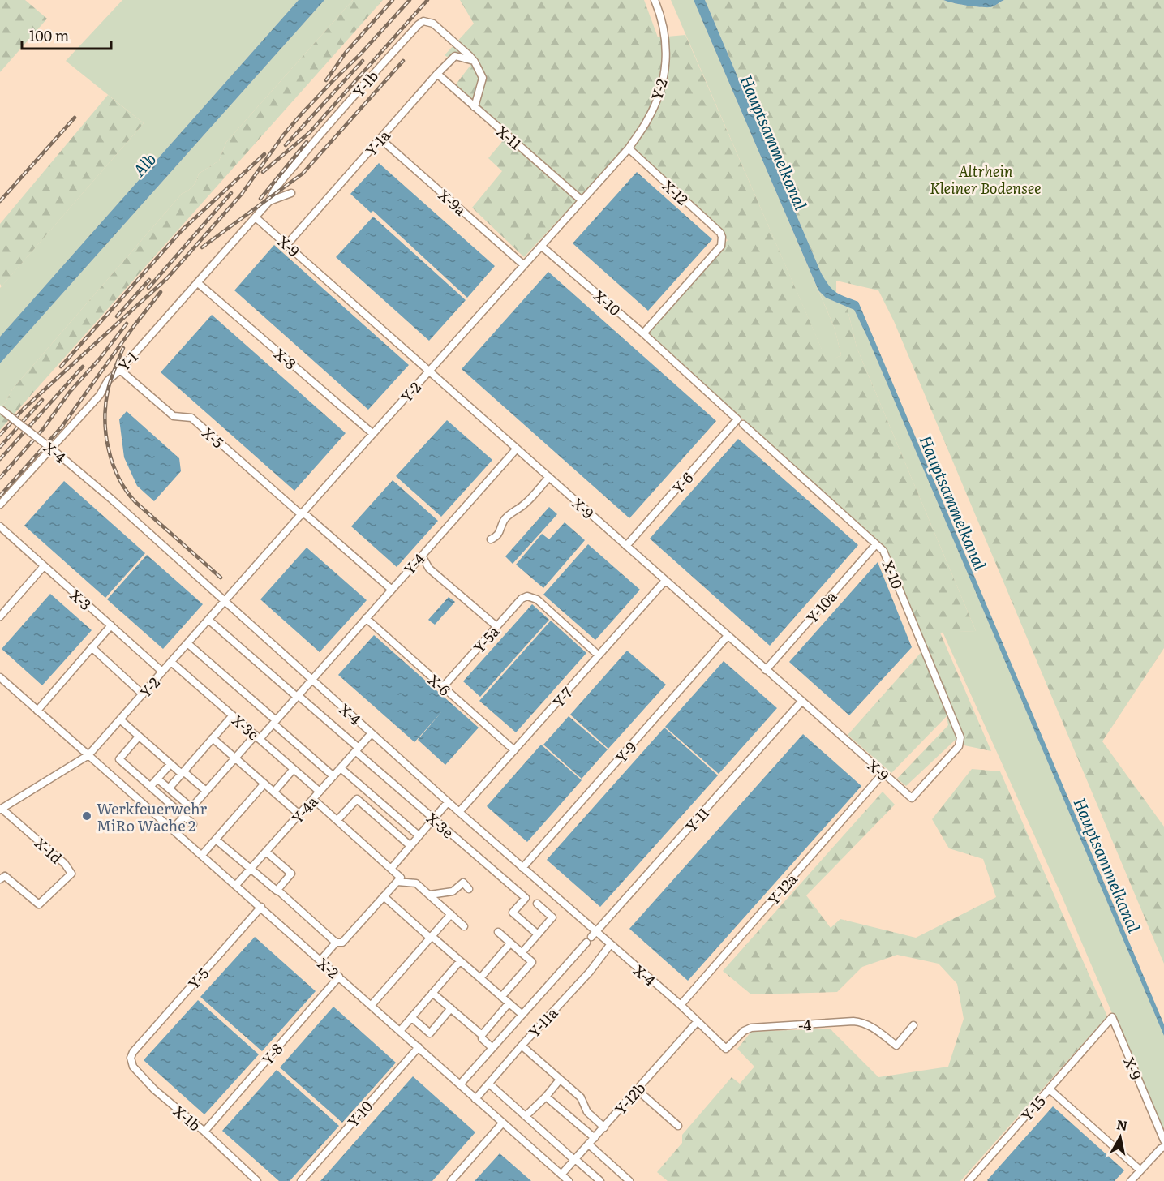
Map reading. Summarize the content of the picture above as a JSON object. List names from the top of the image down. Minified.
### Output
{"streets":{"street":["Y-1b","Y-2","X-11","Y-1a","X-12","X-9a","X-9","X-10","X-8","Y-1","X-5","X-4","Y-6","Y-4","X-3","Y-10a","Y-5a","X-6","Y-7","X-3c","Y-9","Y-4a","Y-11","X-3e","X-1d","Y-12a","X-2","Y-5","Y-11a","-4","Y-8","Y-12b","Y-15","Y-10","X-1b"]},"crossings":[["Y-1b","Y-1a"],["Y-1b","X-9"],["Y-1b","Y-1"],["Y-2","X-11"],["Y-2","X-12"],["Y-2","X-9a"],["Y-2","X-9"],["Y-2","X-10"],["Y-2","X-8"],["Y-2","X-5"],["Y-2","X-4"],["Y-2","X-3"],["Y-2","X-3c"],["Y-2","X-3e"],["Y-2","X-2"],["X-11","Y-1a"],["Y-1a","X-9a"],["Y-1a","X-9"],["X-12","X-10"],["X-9","X-10"],["X-9","Y-1"],["X-9","Y-6"],["X-9","Y-4"],["X-9","Y-10a"],["X-9","Y-7"],["X-9","Y-9"],["X-9","Y-11"],["X-9","Y-12a"],["X-9","Y-15"],["X-10","Y-6"],["X-10","Y-10a"],["X-8","Y-1"],["Y-1","X-5"],["X-5","Y-4"],["X-4","Y-4"],["X-4","Y-7"],["X-4","Y-9"],["X-4","Y-4a"],["X-4","Y-11"],["X-4","Y-12a"],["X-4","Y-11a"],["X-4","-4"],["X-4","Y-12b"],["Y-4","X-6"],["Y-5a","X-6"],["Y-5a","Y-7"],["X-6","Y-7"],["X-3c","Y-4a"],["Y-4a","X-3e"],["Y-4a","X-2"],["Y-11","X-2"],["X-2","Y-5"],["X-2","Y-11a"],["X-2","Y-8"],["X-2","Y-12b"],["X-2","Y-10"],["Y-5","X-1b"],["-4","Y-12b"],["Y-8","X-1b"]],"water":["Hauptsammelkanal","Alb"],"parks":["Altrhein Kleiner Bodensee"],"places":["Werkfeuerwehr MiRo Wache 2"],"scale_bar":"100 m","north":"top"}
